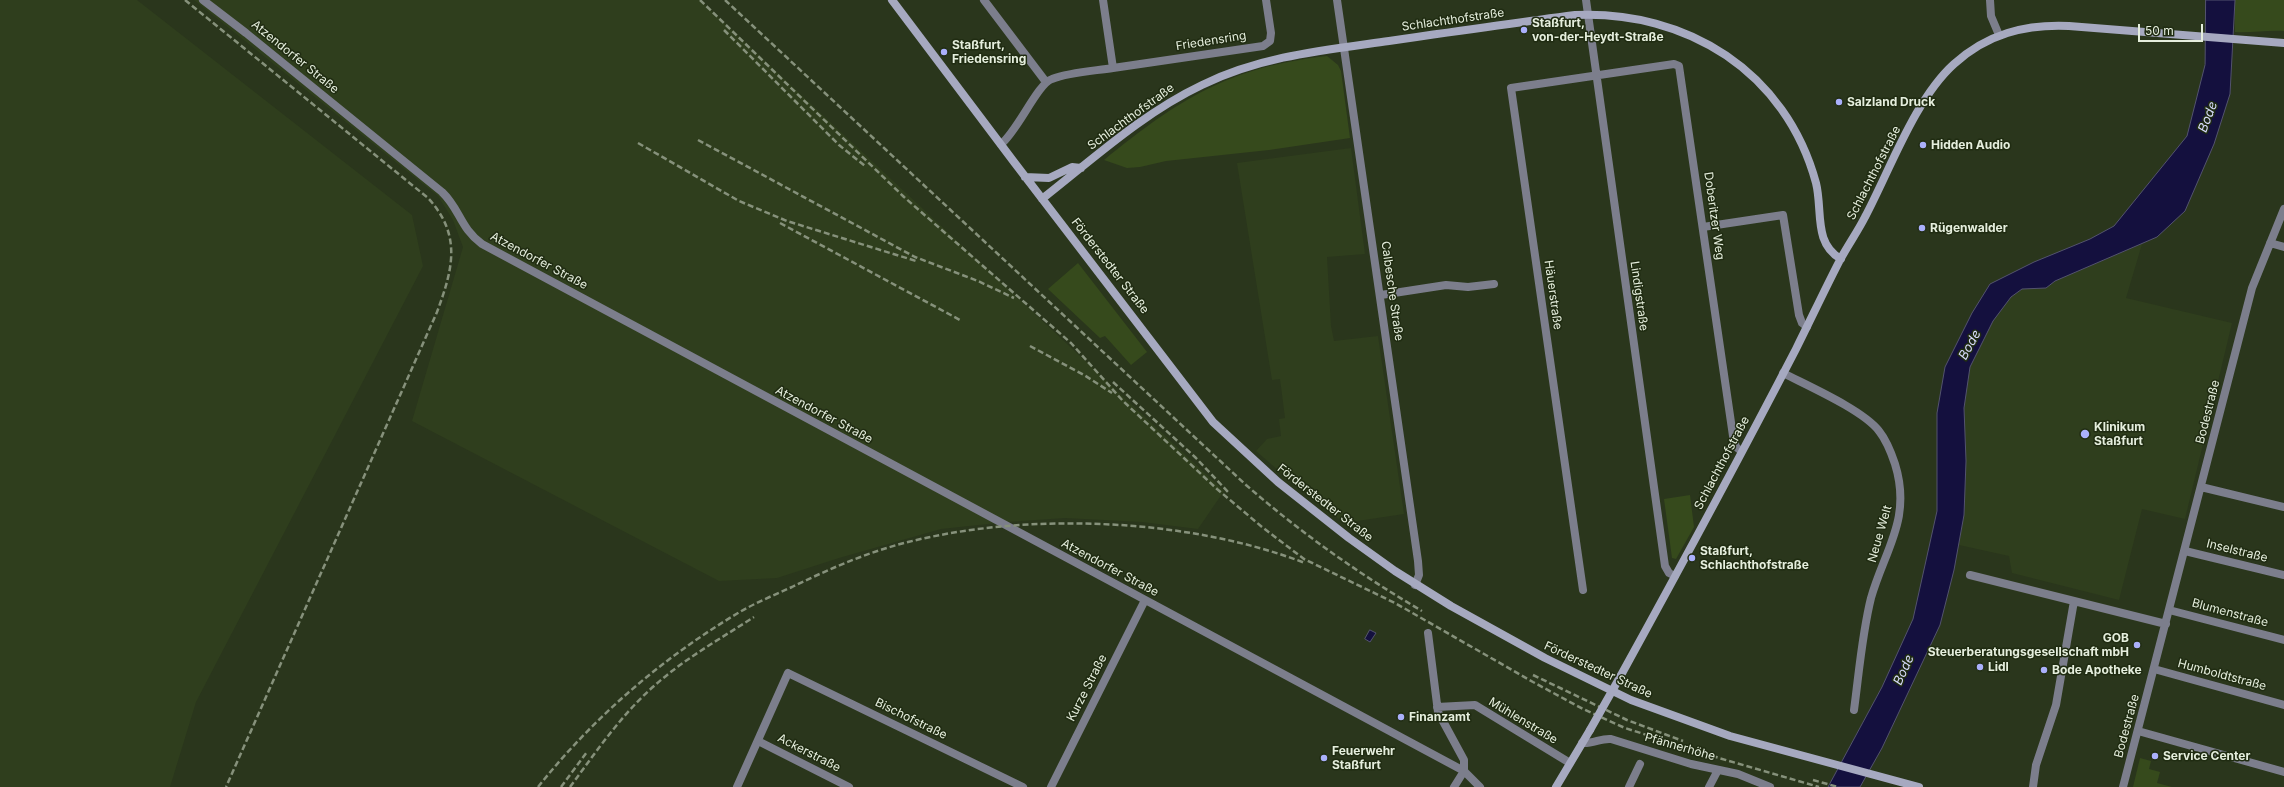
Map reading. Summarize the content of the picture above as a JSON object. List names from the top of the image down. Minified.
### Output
{"streets":{"street":["Schlachthofstraße","Friedensring","Atzendorfer Straße","Doberitzer Weg","Förderstedter Straße","Calbesche Straße","Häuerstraße","Lindigstraße","Bodestraße","Neue Welt","Inselstraße","Blumenstraße","Humboldtstraße","Kurze Straße","Bischofstraße","Mühlenstraße","Pfännerhöhe","Ackerstraße"]},"crossings":[["Schlachthofstraße","Doberitzer Weg"],["Schlachthofstraße","Förderstedter Straße"],["Schlachthofstraße","Calbesche Straße"],["Schlachthofstraße","Lindigstraße"],["Schlachthofstraße","Neue Welt"],["Schlachthofstraße","Pfännerhöhe"],["Atzendorfer Straße","Kurze Straße"],["Doberitzer Weg","Häuerstraße"],["Doberitzer Weg","Lindigstraße"],["Förderstedter Straße","Calbesche Straße"],["Häuerstraße","Lindigstraße"],["Bodestraße","Inselstraße"],["Bodestraße","Blumenstraße"],["Bodestraße","Humboldtstraße"],["Bischofstraße","Ackerstraße"]],"water":["Bode"],"places":["Staßfurt, von-der-Heydt-Straße","Staßfurt, Friedensring","Salzland Druck","Hidden Audio","Rügenwalder","Klinikum Staßfurt","Staßfurt, Schlachthofstraße","GOB Steuerberatungsgesellschaft mbH","Lidl","Bode Apotheke","Finanzamt","Service Center","Feuerwehr Staßfurt"],"scale_bar":"50 m"}
